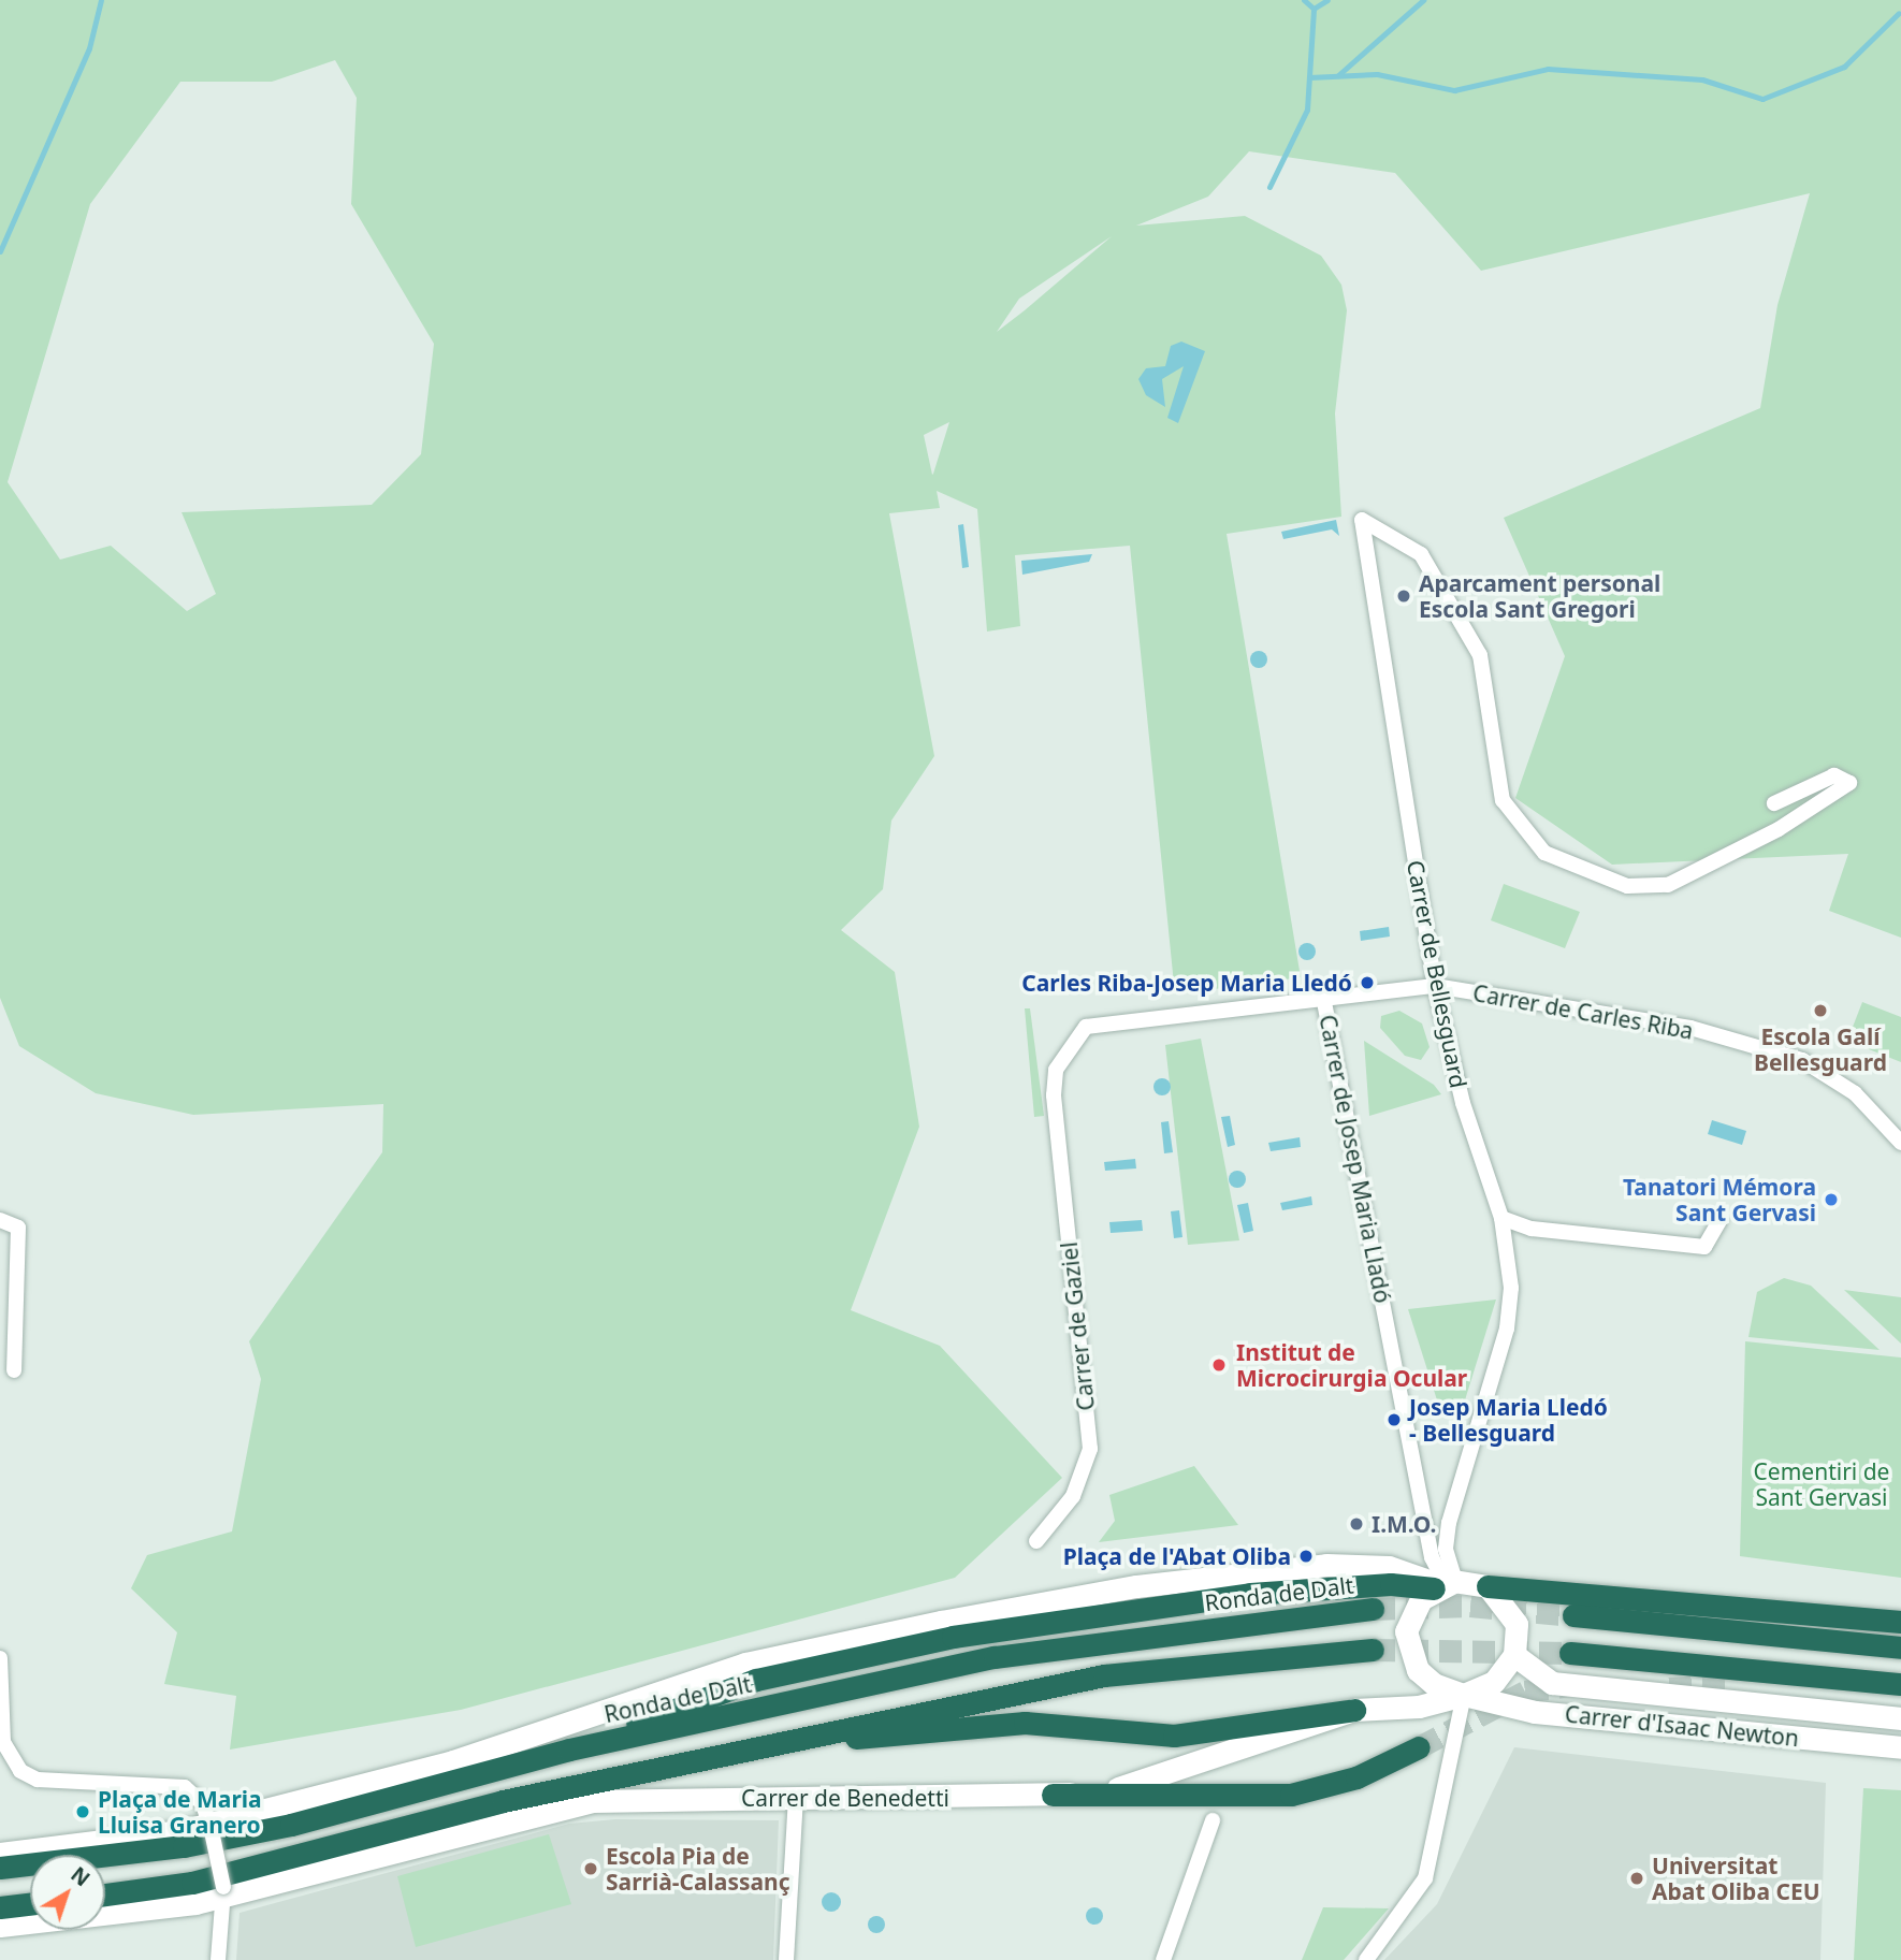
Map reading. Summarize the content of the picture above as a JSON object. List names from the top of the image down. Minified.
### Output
{"streets":{"highway":["Ronda de Dalt"],"street":["Carrer de Bellesguard","Carrer de Carles Riba","Carrer de Josep Maria Lladó","Carrer de Gaziel","Carrer d'Isaac Newton","Carrer de Benedetti"]},"crossings":[["Carrer de Bellesguard","Carrer de Carles Riba"],["Carrer de Bellesguard","Carrer de Josep Maria Lladó"],["Carrer de Bellesguard","Carrer d'Isaac Newton"],["Carrer de Bellesguard","Carrer de Benedetti"],["Carrer de Carles Riba","Carrer de Josep Maria Lladó"],["Carrer de Carles Riba","Carrer de Gaziel"],["Carrer de Josep Maria Lladó","Carrer d'Isaac Newton"],["Carrer de Josep Maria Lladó","Carrer de Benedetti"],["Carrer d'Isaac Newton","Carrer de Benedetti"]],"parks":["Cementiri de Sant Gervasi"],"places":["Aparcament personal Escola Sant Gregori","Carles Riba-Josep Maria Lledó","Escola Galí Bellesguard","Tanatori Mémora Sant Gervasi","Institut de Microcirurgia Ocular","Josep Maria Lledó - Bellesguard","I.M.O.","Plaça de l'Abat Oliba","Plaça de Maria Lluisa Granero","Escola Pia de Sarrià-Calassanç","Universitat Abat Oliba CEU"],"north":"top right"}
